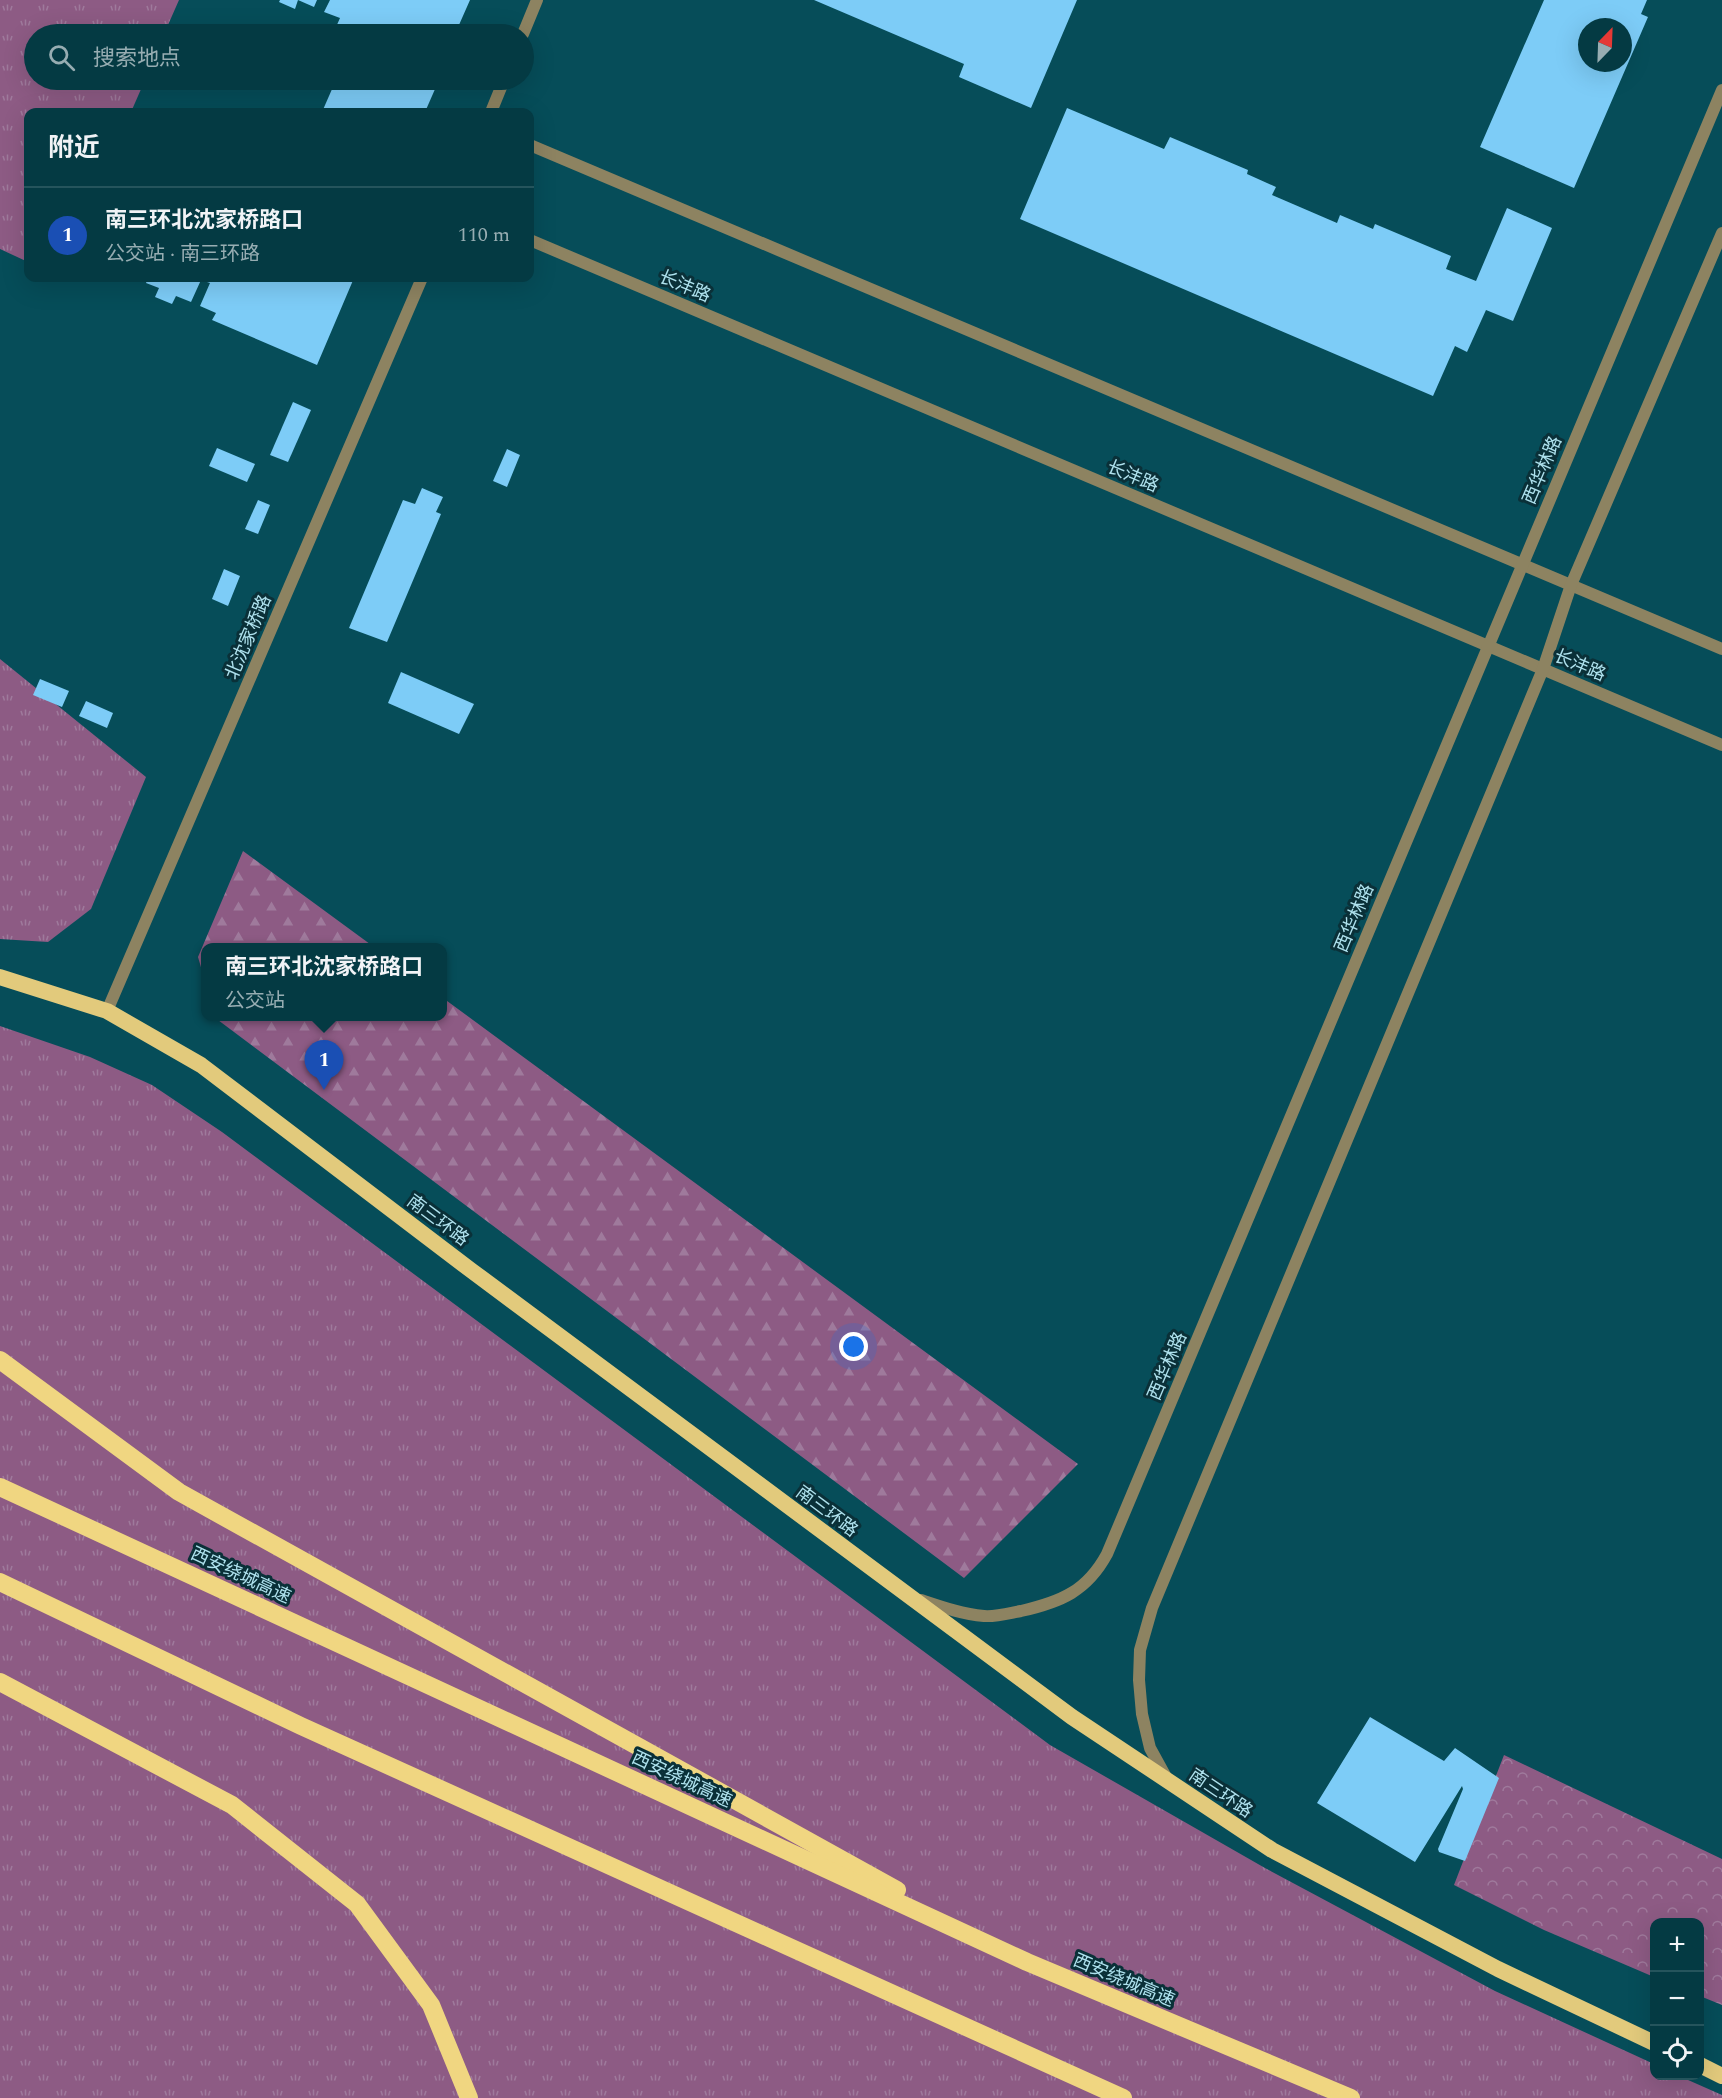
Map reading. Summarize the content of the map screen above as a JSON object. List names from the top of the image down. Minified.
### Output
{"streets":{"highway":["南三环路","西安绕城高速"],"street":["长沣路","西华林路","北沈家桥路"]},"crossings":[["长沣路","西华林路"],["西华林路","南三环路"],["北沈家桥路","南三环路"]],"north":"top right","page":{"search":"搜索地点","heading":"附近","list":[{"mark":"1","name":"南三环北沈家桥路口","note":"公交站 · 南三环路","value":"110 m"}],"popup":["南三环北沈家桥路口","公交站"],"pins":"1","map_buttons":["+","−"]}}
